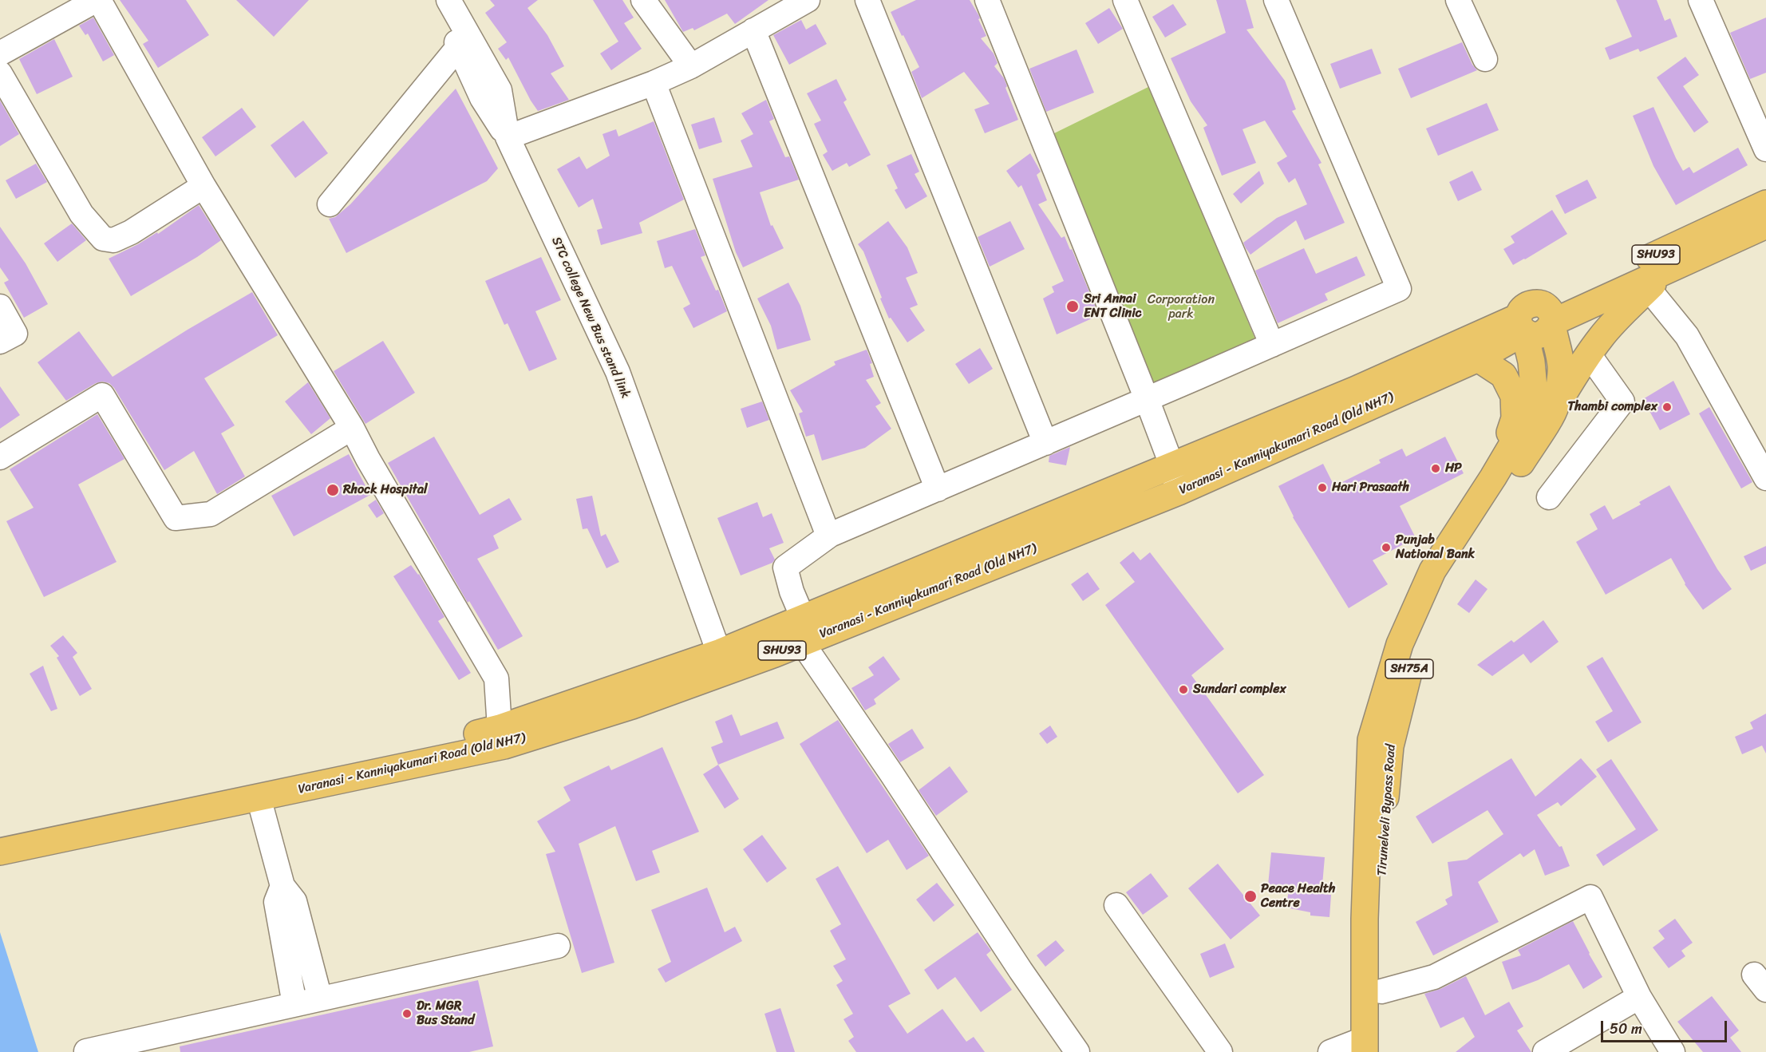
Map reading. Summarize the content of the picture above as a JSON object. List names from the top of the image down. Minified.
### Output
{"streets":{"main road":["SHU93","Varanasi - Kanniyakumari Road (Old NH7)","SH75A","Tirunelveli Bypass Road"],"street":["STC college New Bus stand link"]},"crossings":[["STC college New Bus stand link","Varanasi - Kanniyakumari Road (Old NH7)"],["Varanasi - Kanniyakumari Road (Old NH7)","Tirunelveli Bypass Road"]],"parks":["Corporation park"],"places":["Sri Annai ENT Clinic","Thambi complex","HP","Hari Prasaath","Rhock Hospital","Punjab National Bank","Sundari complex","Peace Health Centre","Dr. MGR Bus Stand"],"scale_bar":"50 m"}
